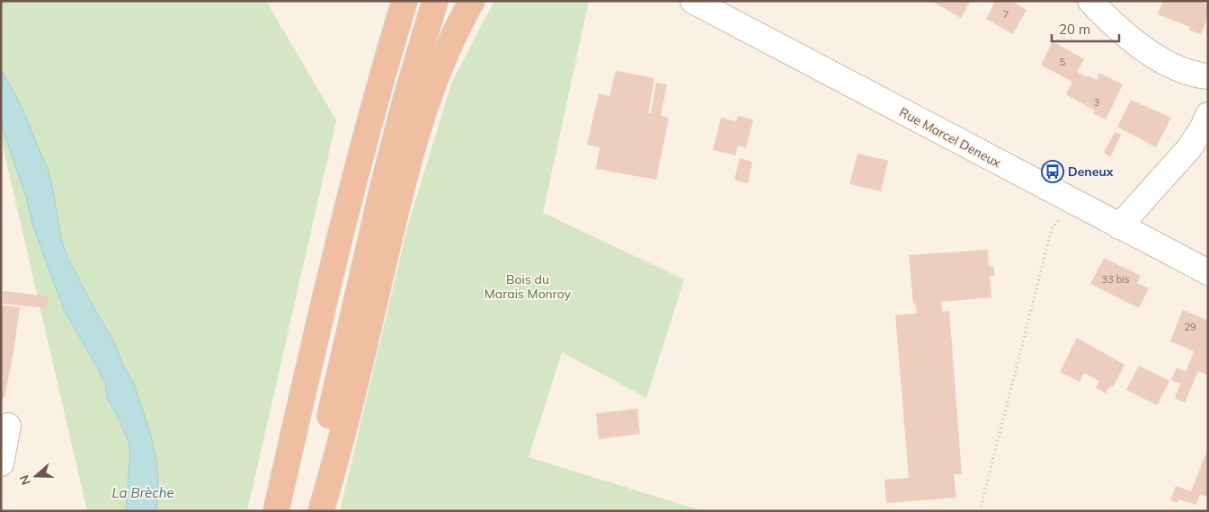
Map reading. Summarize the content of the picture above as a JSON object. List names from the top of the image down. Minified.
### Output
{"streets":{"street":["Rue Marcel Deneux"]},"water":["La Brèche"],"parks":["Bois du Marais Monroy"],"places":{"bus stop":["Deneux"]},"house_numbers":["7","5","3","33 bis","29"],"scale_bar":"20 m","north":"left"}
